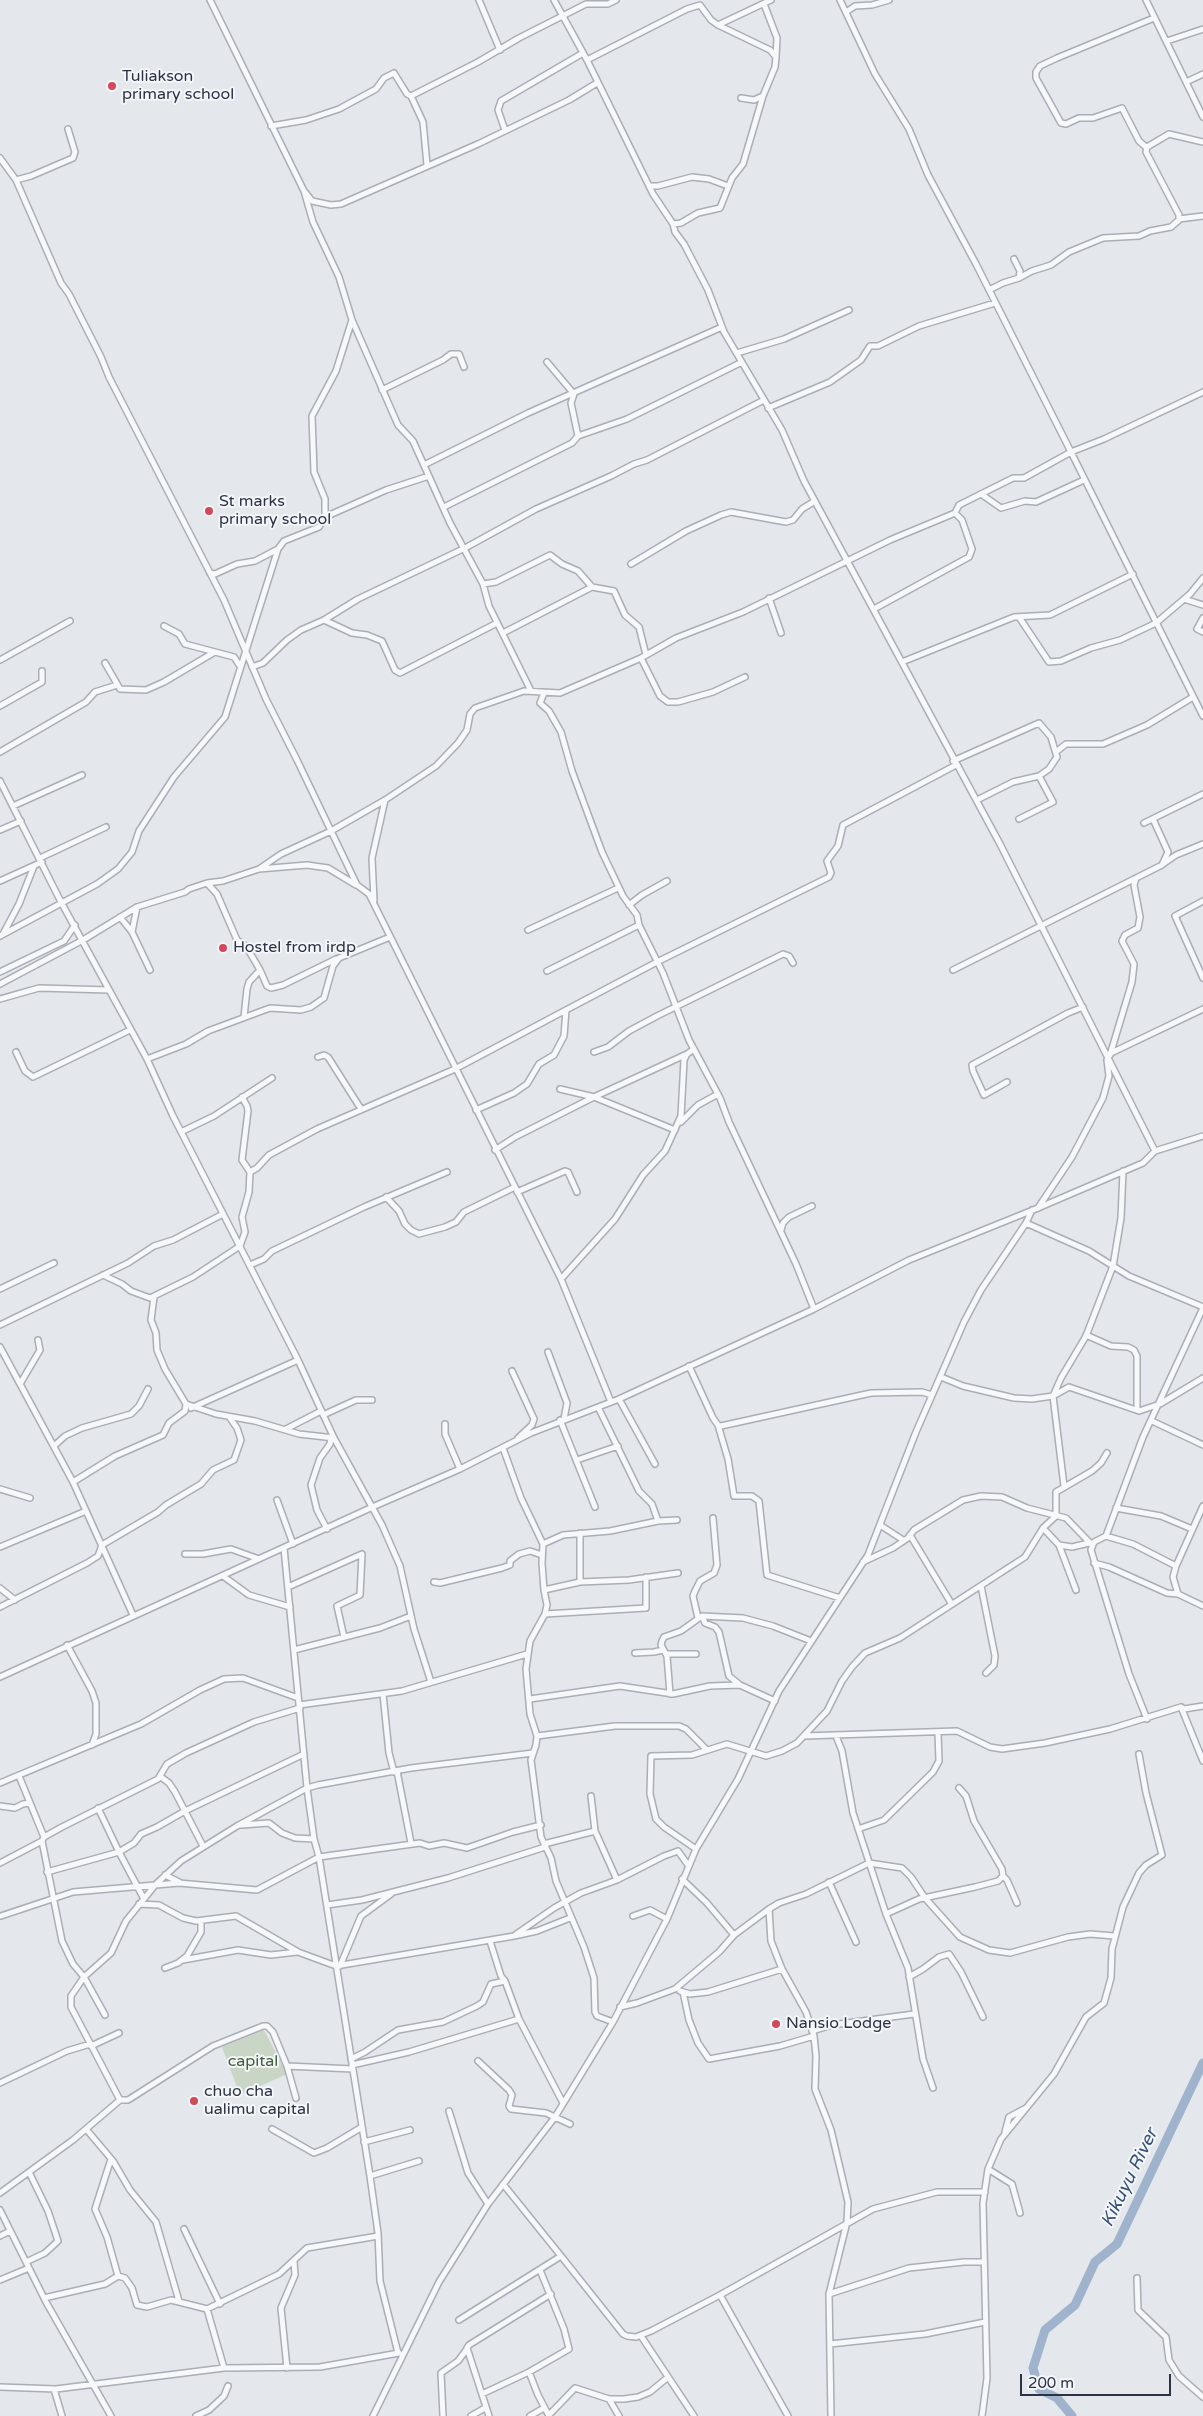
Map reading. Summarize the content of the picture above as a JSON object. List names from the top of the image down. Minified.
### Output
{"water":["Kikuyu River"],"parks":["capital"],"places":["Tuliakson primary school","St marks primary school","Hostel from irdp","Nansio Lodge","chuo cha ualimu capital"],"scale_bar":"200 m"}
